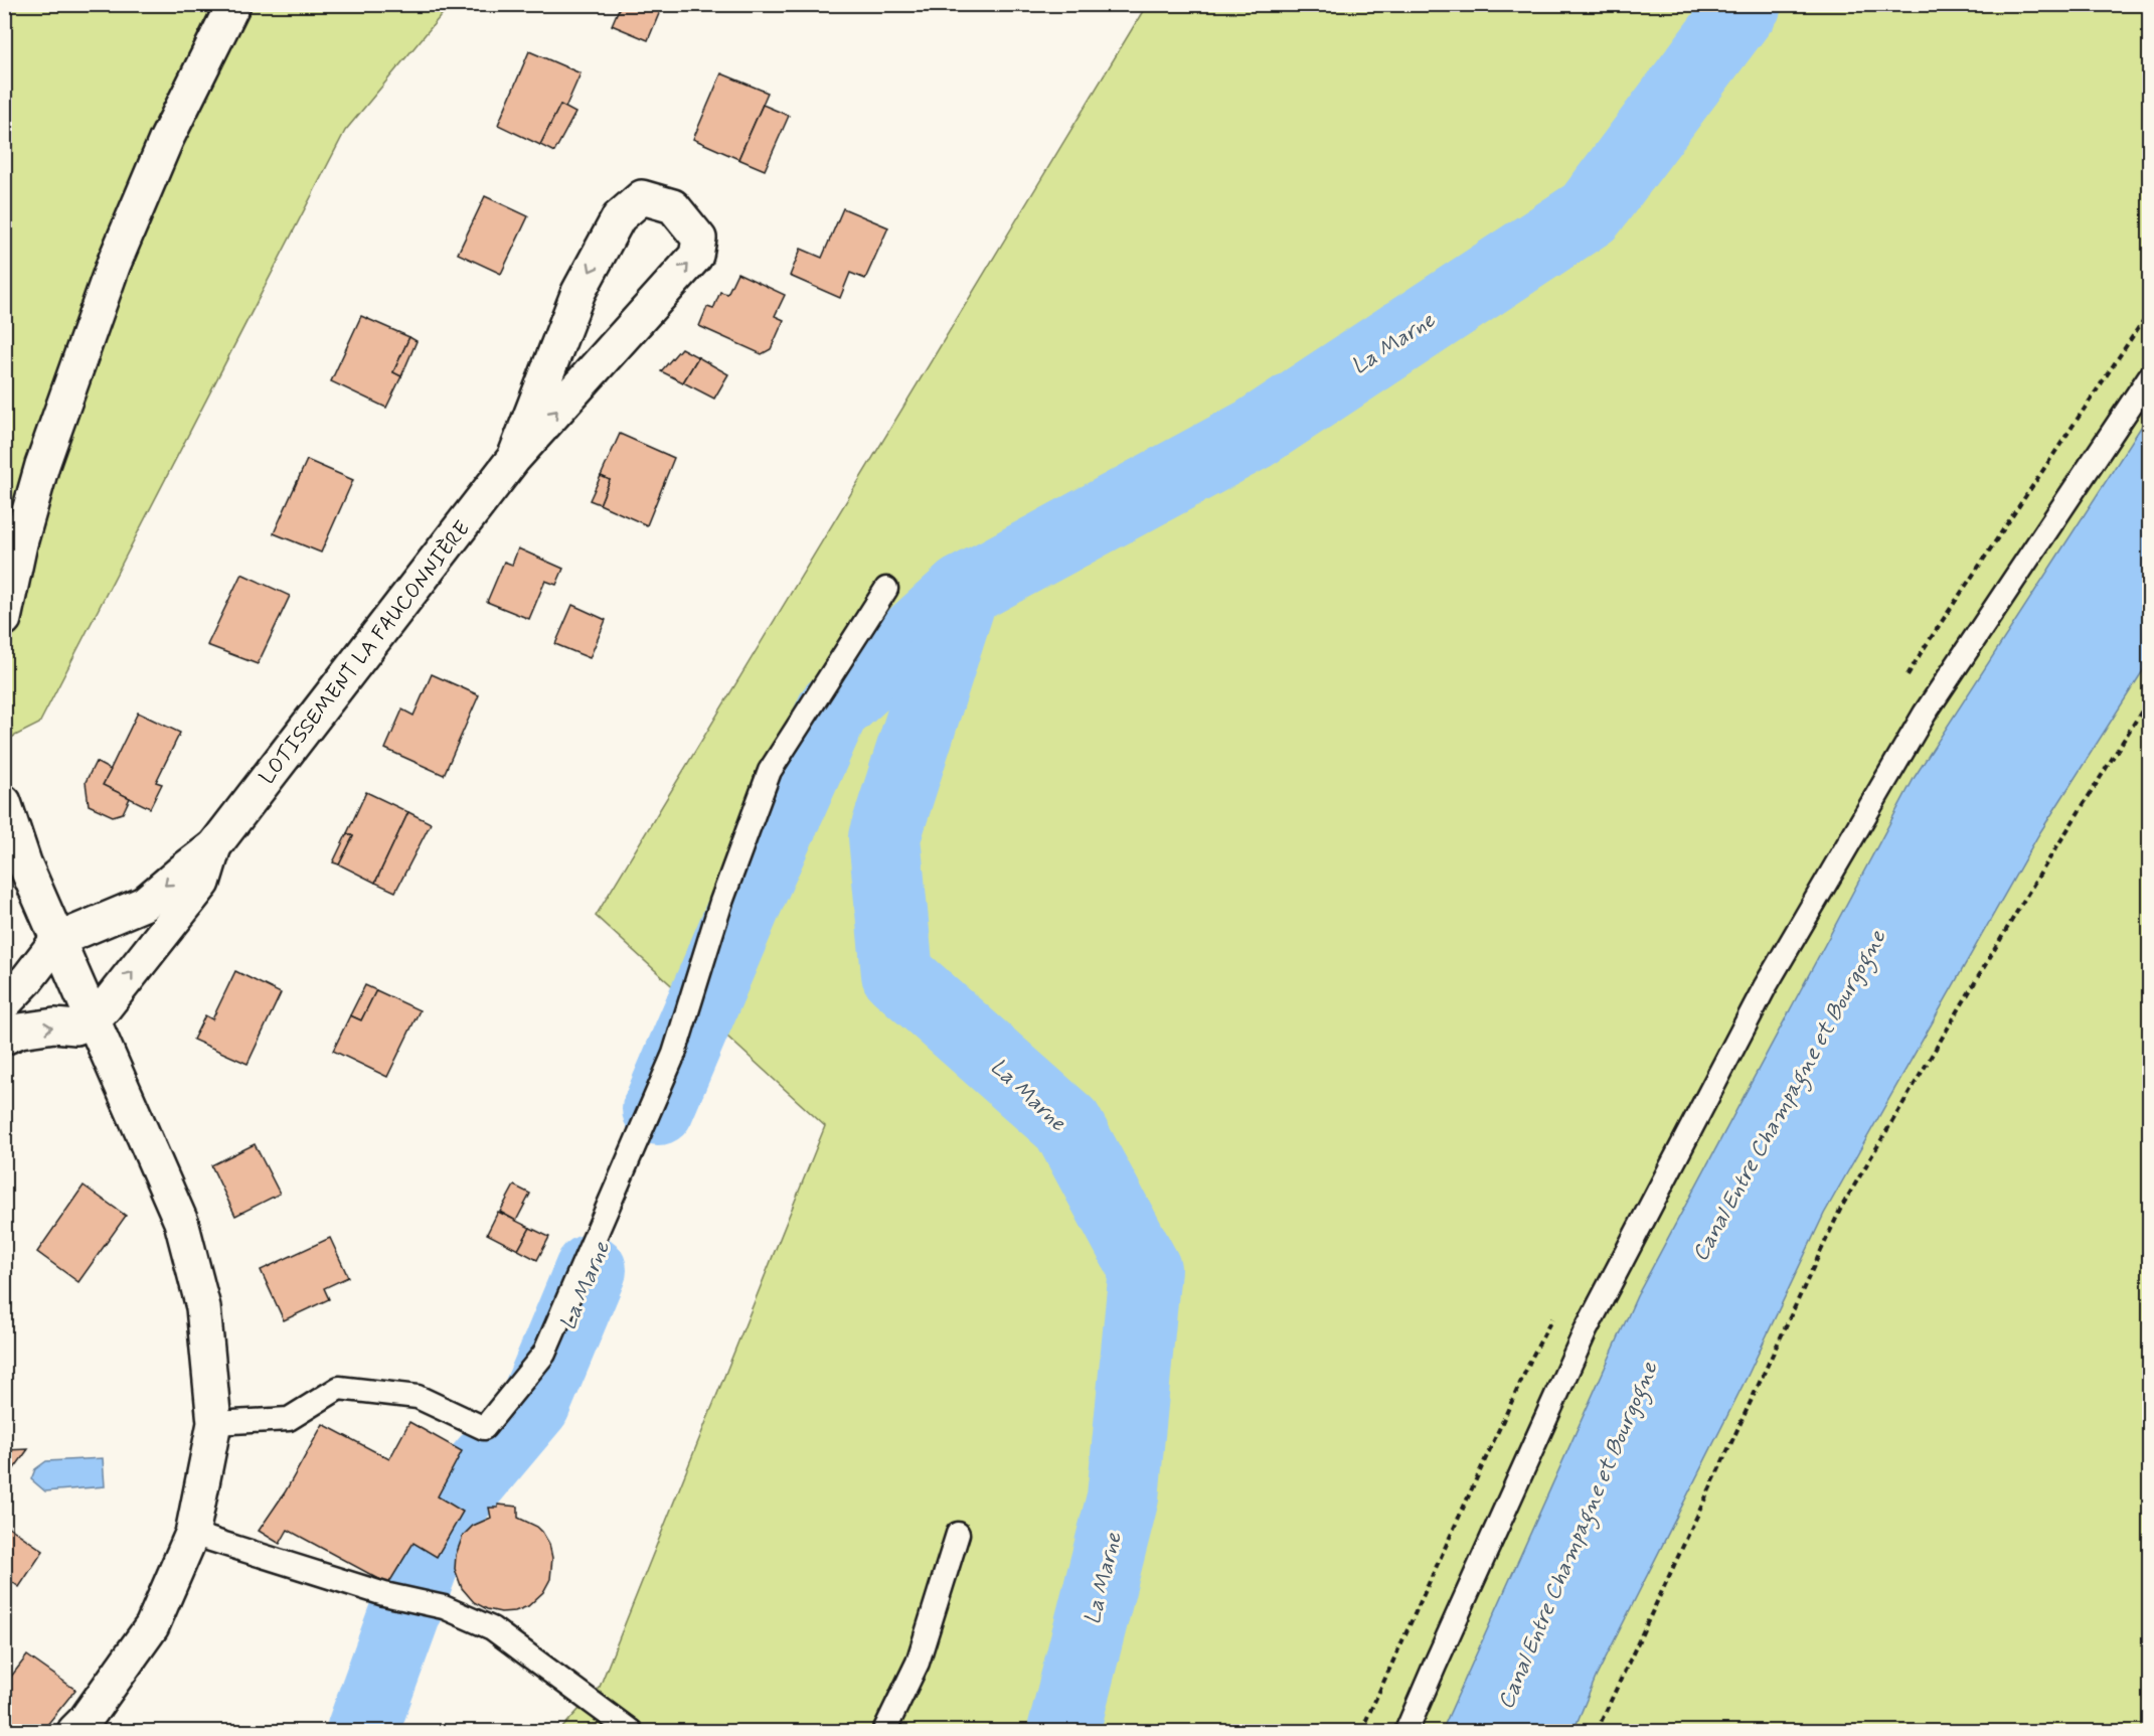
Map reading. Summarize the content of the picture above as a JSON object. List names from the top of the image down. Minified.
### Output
{"streets":{"street":["LOTISSEMENT LA FAUCONNIÈRE"]},"water":["La Marne","Canal Entre Champagne et Bourgogne"]}
